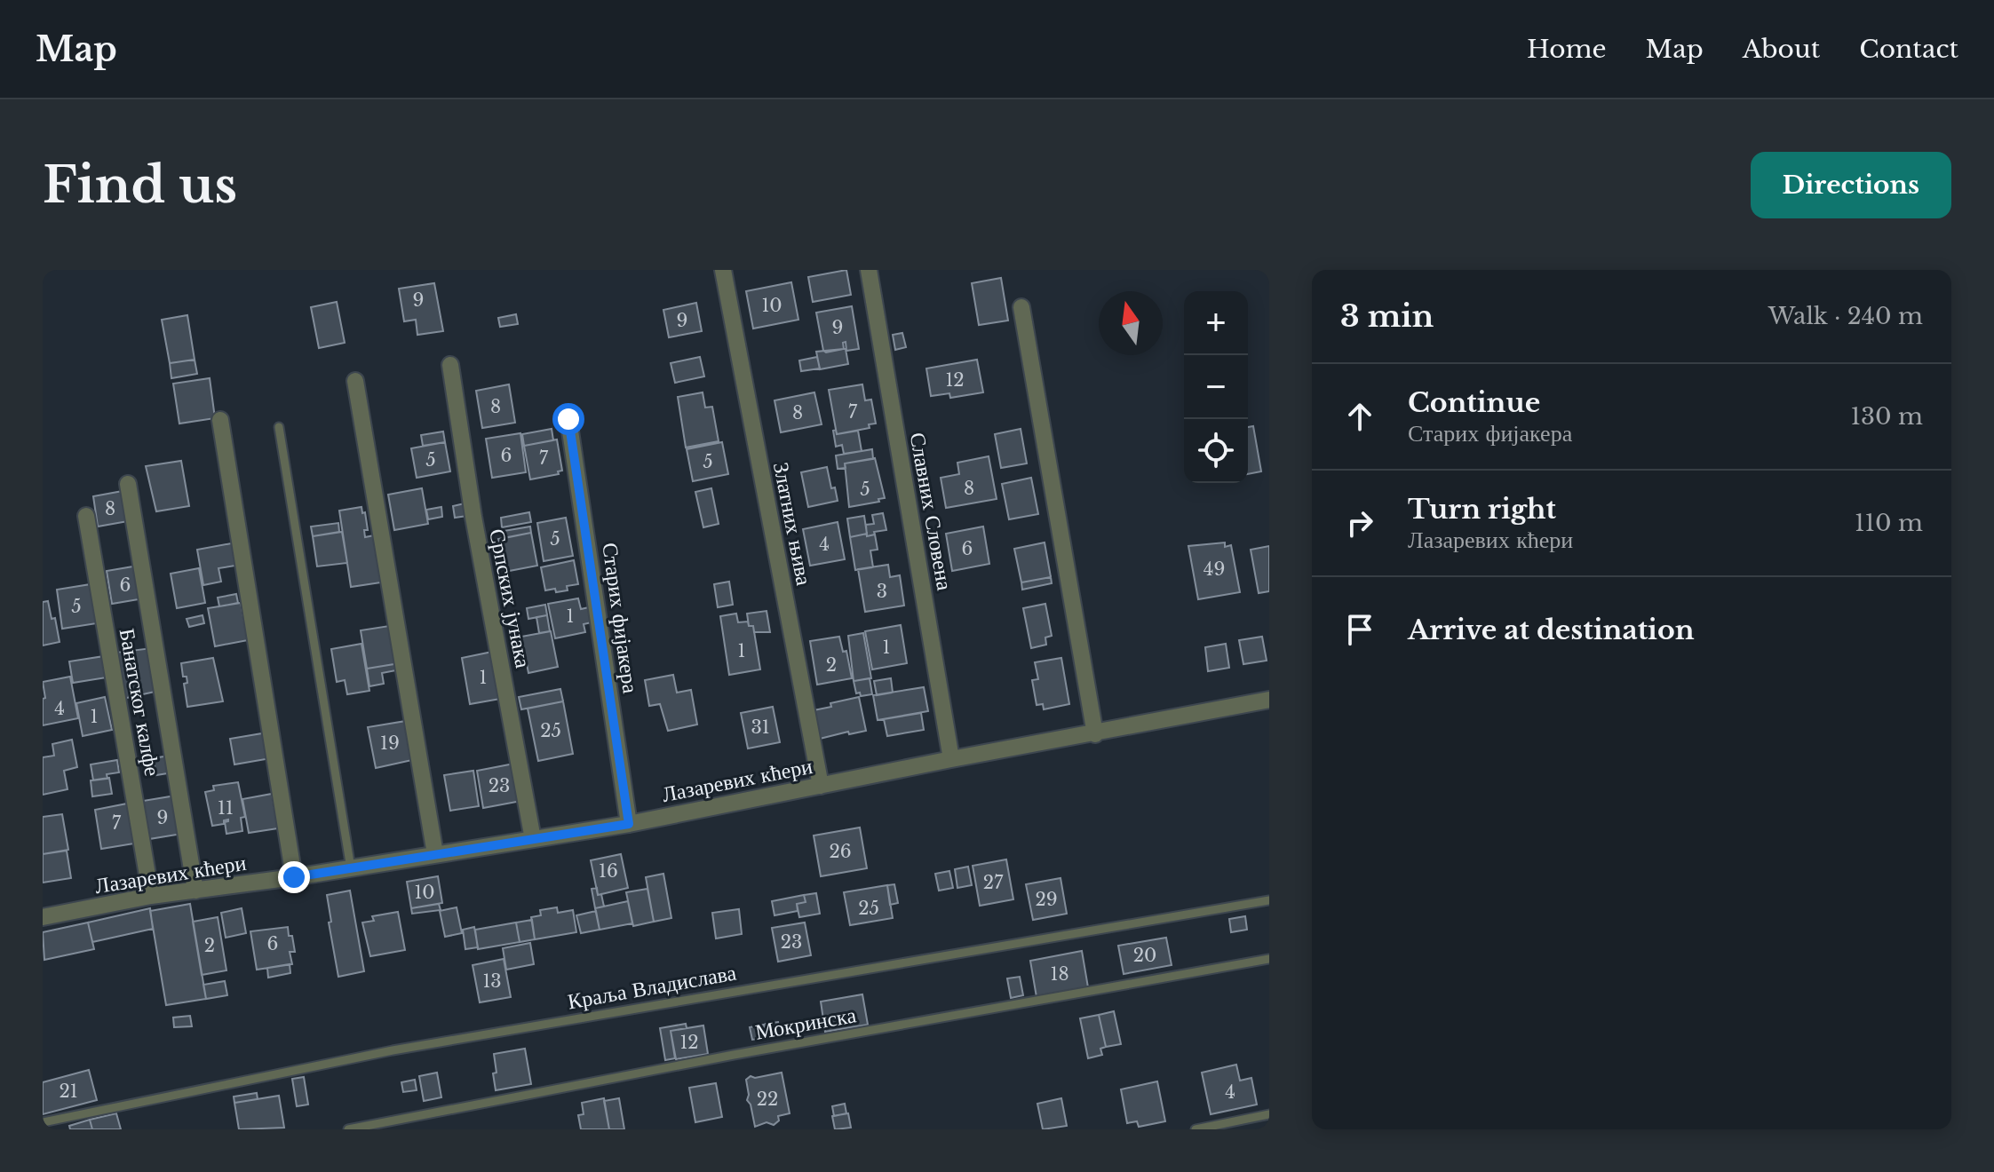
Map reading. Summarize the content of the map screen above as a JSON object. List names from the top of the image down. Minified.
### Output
{"streets":{"street":["Славних Словена","Златних њива","Српских јунака","Старих фијакера","Банатског калфе","Лазаревих кћери"],"lane":["Краља Владислава","Мокринска"]},"crossings":[["Славних Словена","Лазаревих кћери"],["Златних њива","Лазаревих кћери"],["Српских јунака","Лазаревих кћери"],["Старих фијакера","Лазаревих кћери"],["Банатског калфе","Лазаревих кћери"]],"house_numbers":["9","10","9","9","12","8","7","8","6","7","5","5","8","5","8","5","4","6","49","6","3","5","1","1","1","2","1","4","1","31","25","19","23","11","9","7","26","16","27","10","29","25","23","6","2","20","18","13","12","21","4","22"],"north":"top","page":{"header":"Map","nav":["Home","Map","About","Contact"],"buttons":"Directions","title":"Find us","heading":["3 min","Walk · 240 m"],"map_buttons":["+","−"],"list":[["Continue","Старих фијакера","130 m"],["Turn right","Лазаревих кћери","110 m"],"Arrive at destination"]}}
